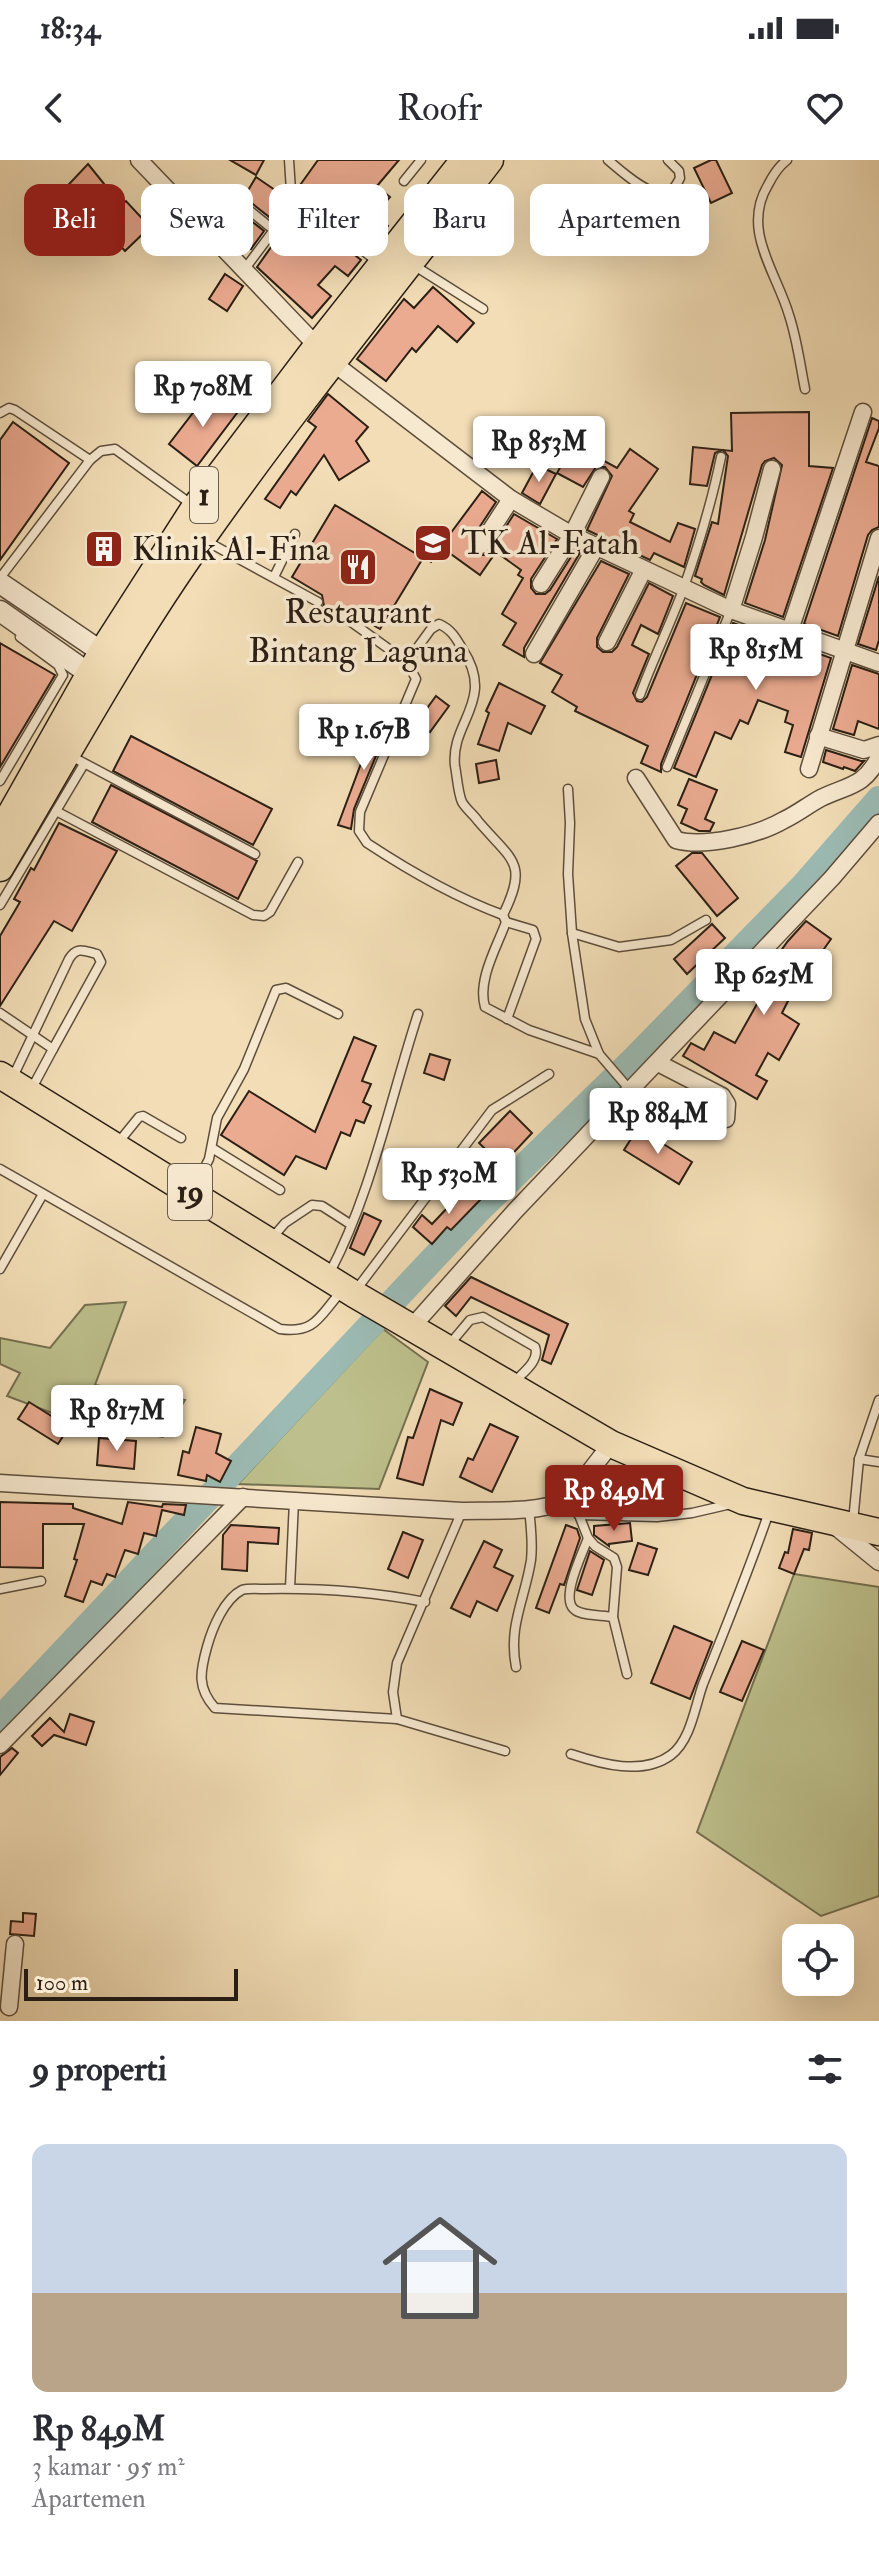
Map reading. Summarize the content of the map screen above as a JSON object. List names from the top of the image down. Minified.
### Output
{"streets":{"highway":["1","19"]},"places":{"school or university":["TK Al-Fatah"],"building":["Klinik Al-Fina"],"restaurant":["Restaurant Bintang Laguna"]},"scale_bar":"100 m","page":{"status":"18:34","header":"Roofr","chip":["Beli","Sewa","Filter","Baru","Apartemen"],"price":["Rp 708M","Rp 853M","Rp 815M","Rp 1.67B","Rp 625M","Rp 884M","Rp 530M","Rp 817M","Rp 849M"],"scale":"100 m","heading":"9 properti","list":[{"name":"Rp 849M","note":"3 kamar · 95 m² · Apartemen"}]}}
